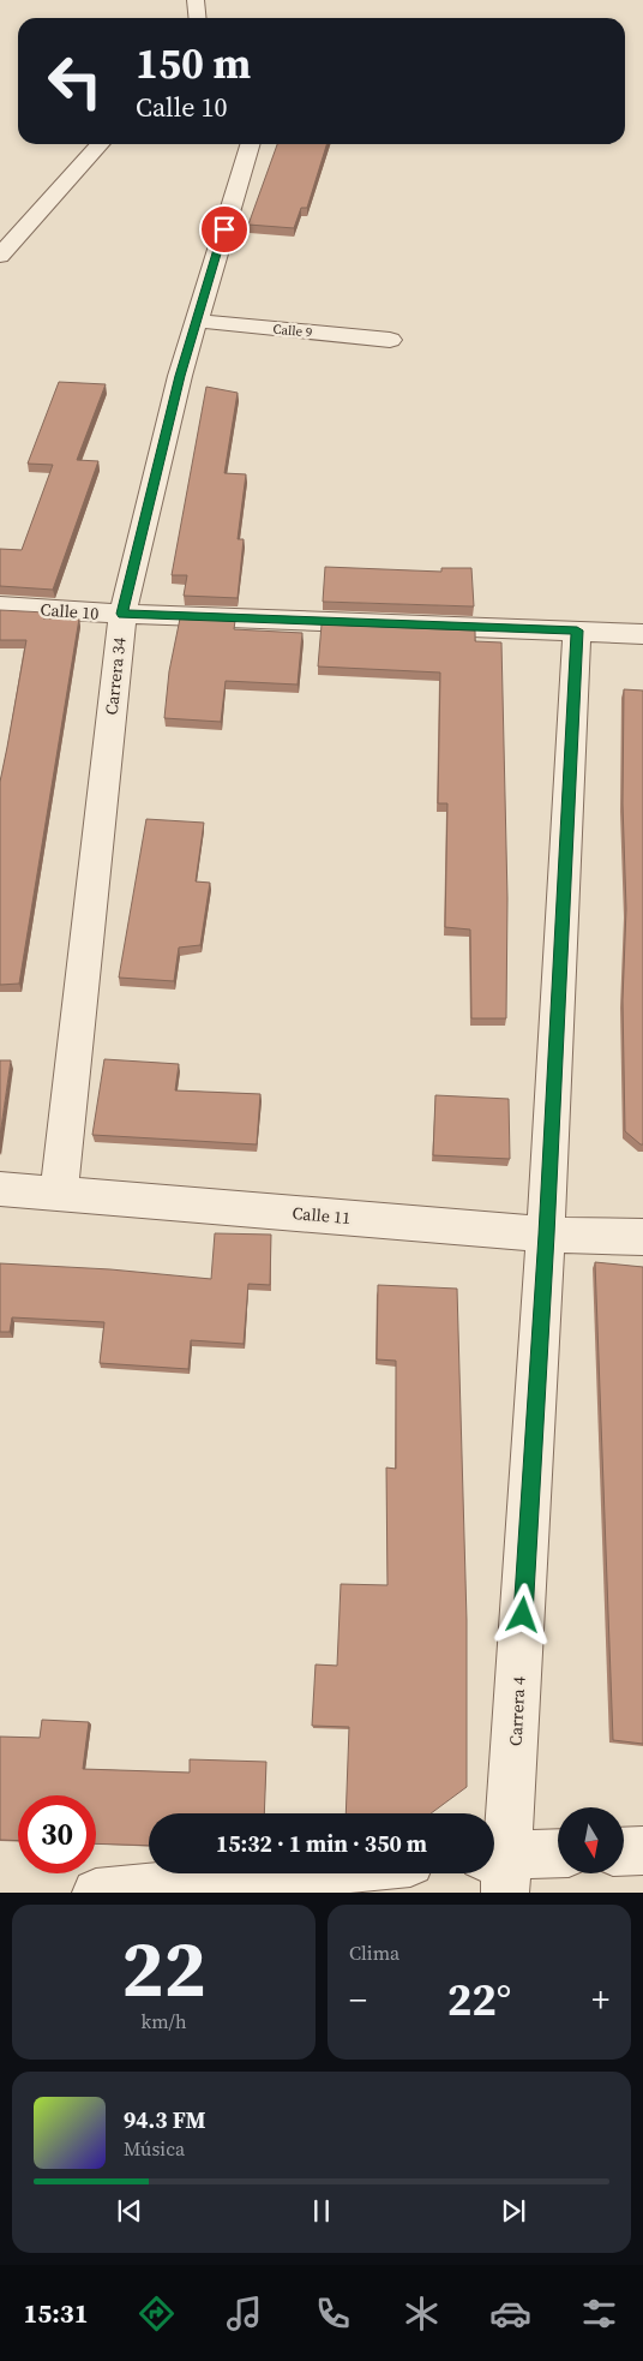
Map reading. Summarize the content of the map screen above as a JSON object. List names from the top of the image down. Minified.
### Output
{"streets":{"street":["Calle 9","Calle 10","Carrera 34","Calle 11","Carrera 4"]},"crossings":[["Calle 9","Carrera 34"],["Calle 10","Carrera 34"],["Calle 10","Carrera 4"],["Carrera 34","Calle 11"],["Calle 11","Carrera 4"]],"north":"bottom","page":{"turn":["150 m","Calle 10"],"limit":"30","trip":"15:32 · 1 min · 350 m","tile":[["22","km/h"],"Clima"],"heat":["−","22°","+"],"song":["94.3 FM","Música"],"tabs":"15:31"}}
